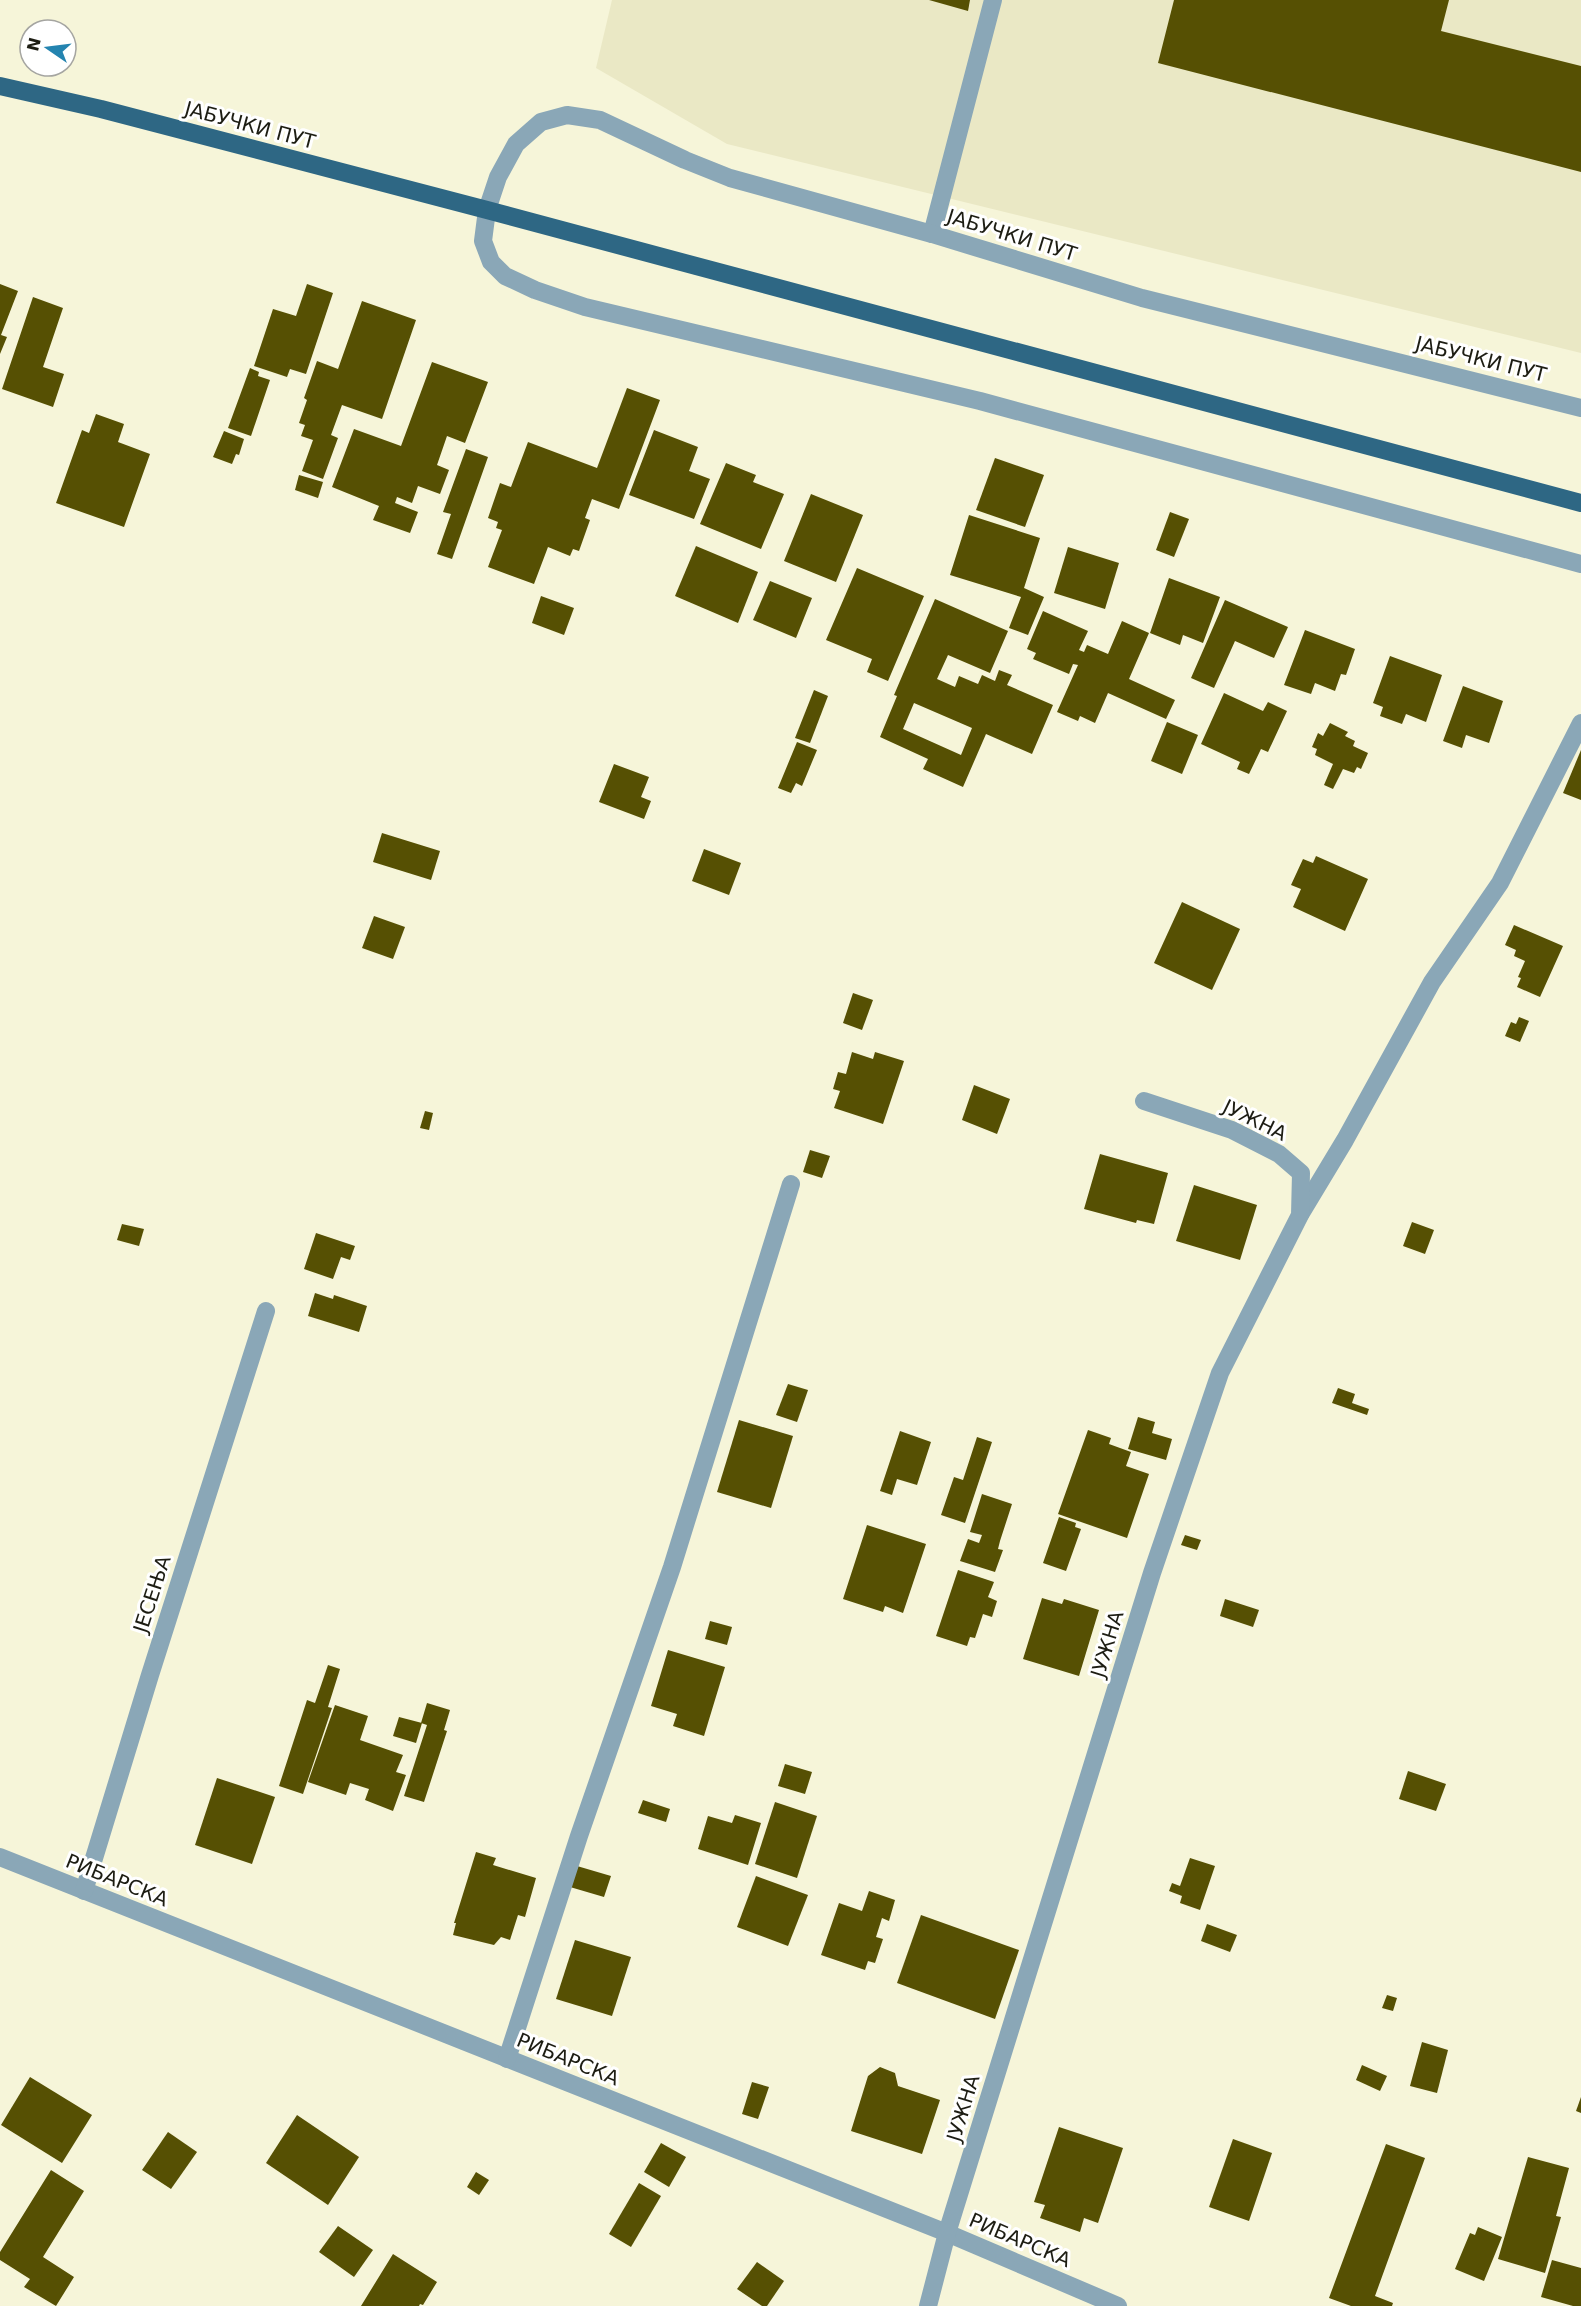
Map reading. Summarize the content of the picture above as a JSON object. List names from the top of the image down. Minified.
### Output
{"streets":{"main road":["ЈАБУЧКИ ПУТ"],"street":["ЈУЖНА","ЈЕСЕЊА","РИБАРСКА"]},"crossings":[["ЈУЖНА","РИБАРСКА"],["ЈЕСЕЊА","РИБАРСКА"]],"north":"left"}
